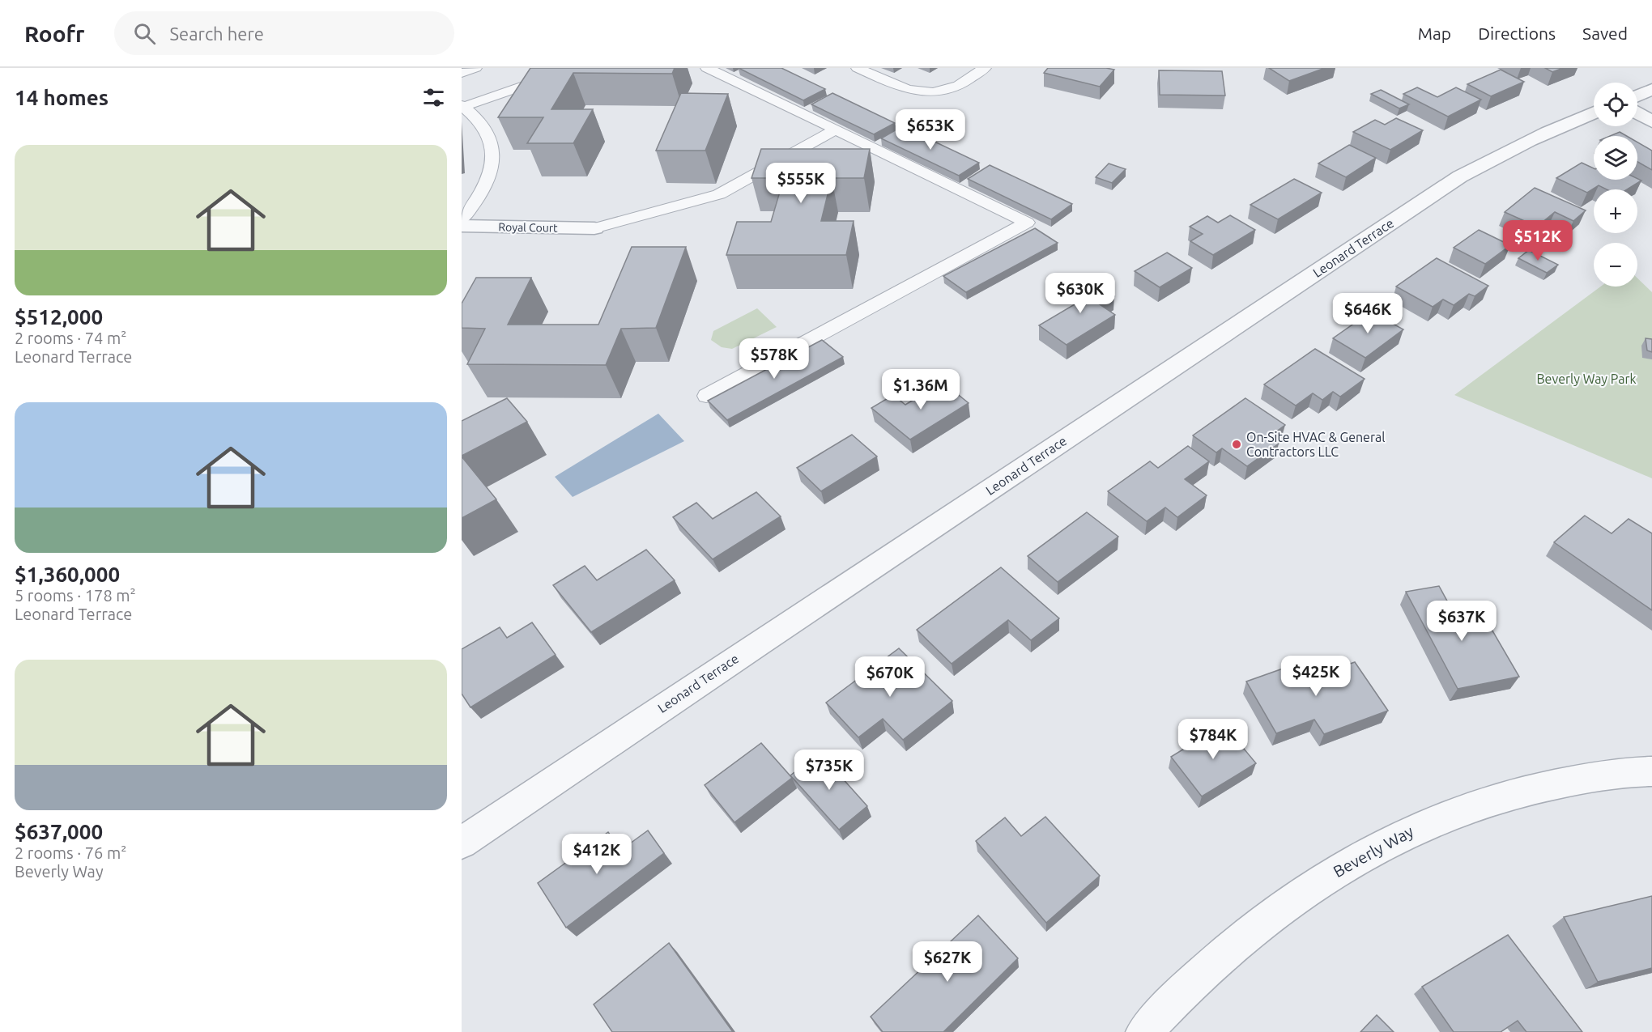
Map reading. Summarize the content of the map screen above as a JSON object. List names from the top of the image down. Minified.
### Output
{"streets":{"street":["Royal Court","Leonard Terrace","Beverly Way"]},"parks":["Beverly Way Park"],"places":["On-Site HVAC & General Contractors LLC"],"page":{"header":"Roofr","search":"Search here","nav":["Map","Directions","Saved"],"heading":"14 homes","map_buttons":["+","−"],"price":["$653K","$555K","$512K","$630K","$646K","$578K","$1.36M","$637K","$425K","$670K","$784K","$735K","$412K","$627K"],"list":[{"name":"$512,000","note":"2 rooms · 74 m² · Leonard Terrace"},{"name":"$1,360,000","note":"5 rooms · 178 m² · Leonard Terrace"},{"name":"$637,000","note":"2 rooms · 76 m² · Beverly Way"}]}}
